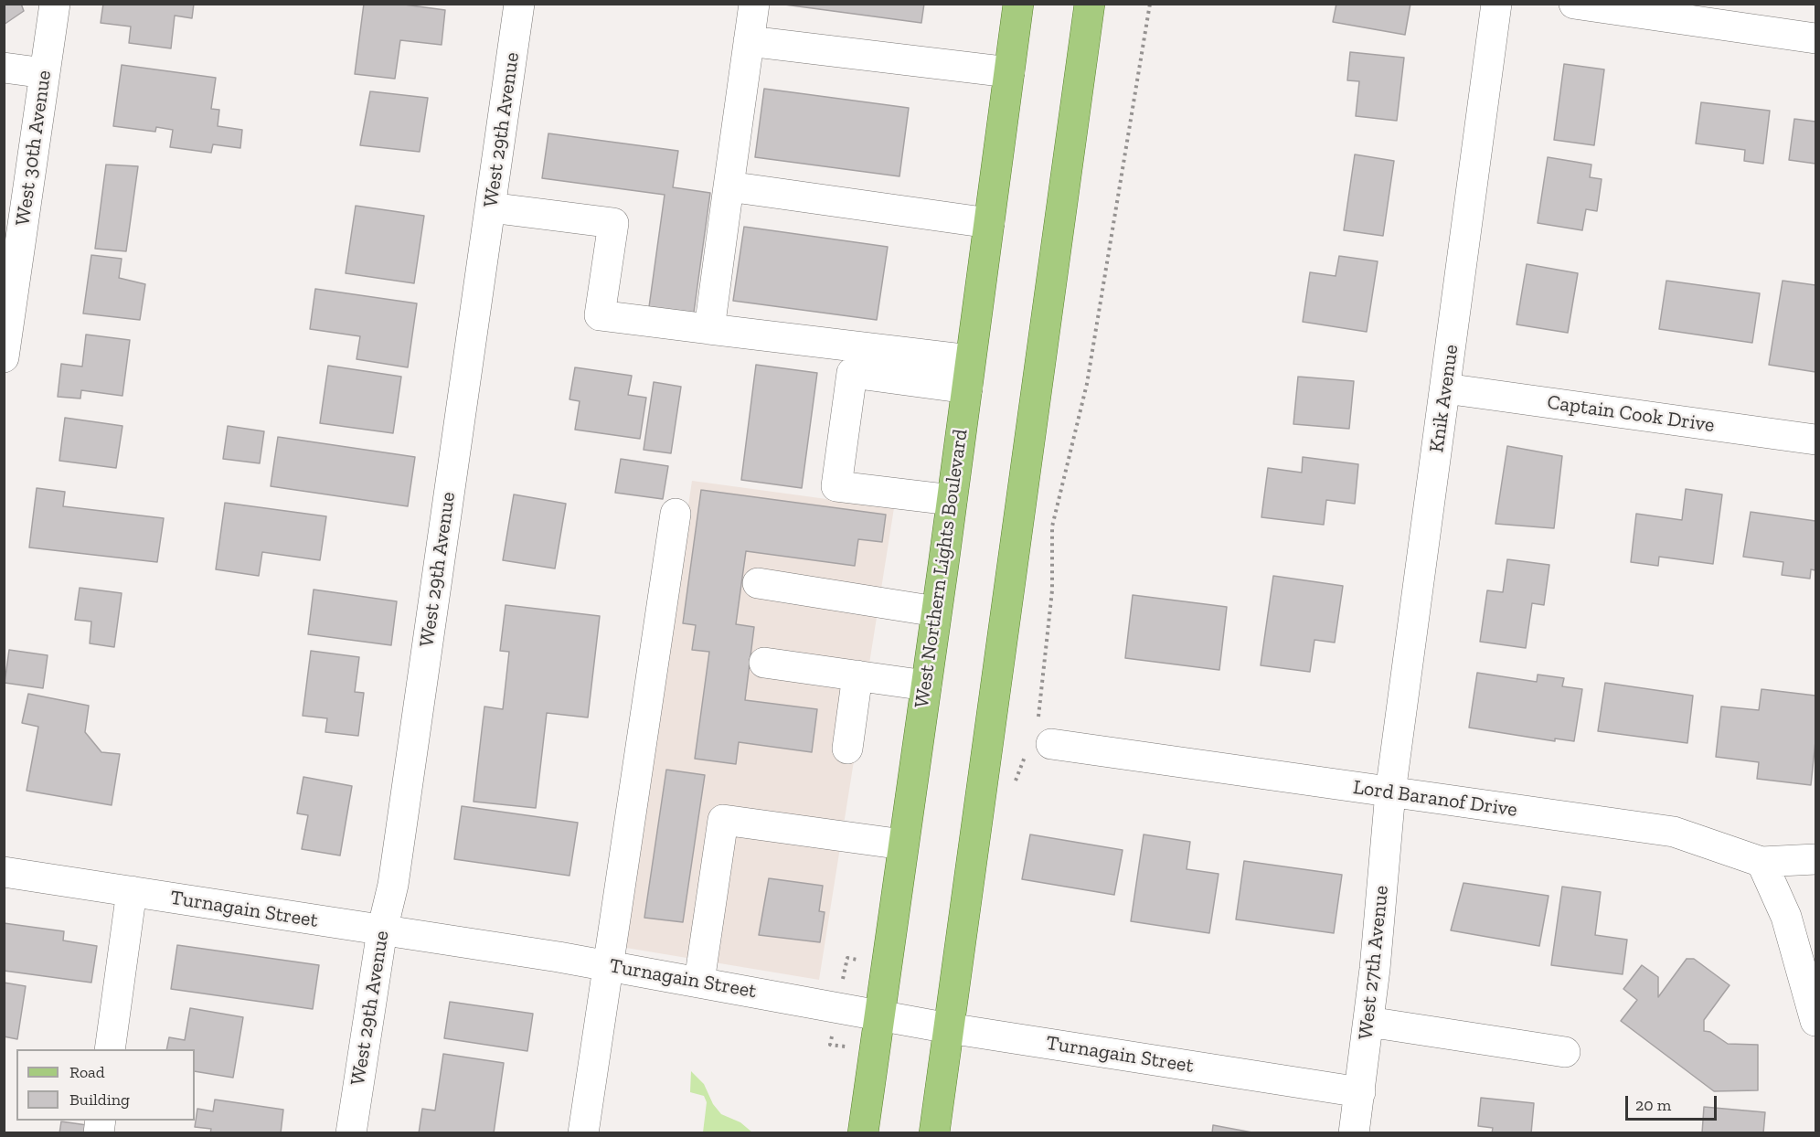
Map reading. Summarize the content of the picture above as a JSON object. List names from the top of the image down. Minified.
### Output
{"streets":{"main road":["West Northern Lights Boulevard"],"street":["West 29th Avenue","West 30th Avenue","Knik Avenue","Captain Cook Drive","Lord Baranof Drive","Turnagain Street","West 27th Avenue"]},"crossings":[["West 29th Avenue","Turnagain Street"],["Knik Avenue","Captain Cook Drive"],["Knik Avenue","Lord Baranof Drive"],["Knik Avenue","West 27th Avenue"],["West Northern Lights Boulevard","Turnagain Street"],["Lord Baranof Drive","West 27th Avenue"],["Turnagain Street","West 27th Avenue"]],"legend":["Road","Building"],"scale_bar":"20 m"}
